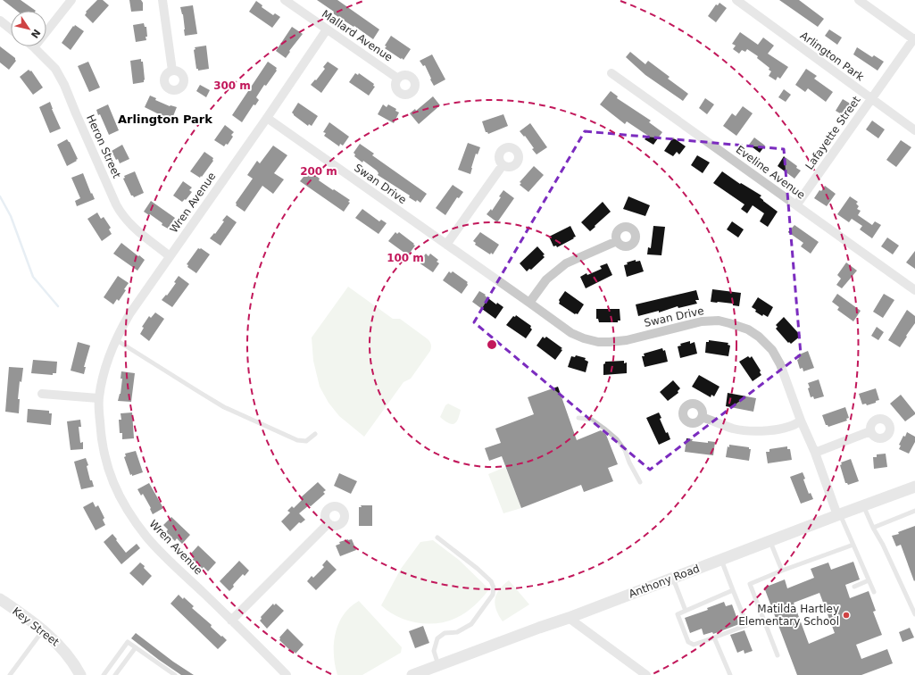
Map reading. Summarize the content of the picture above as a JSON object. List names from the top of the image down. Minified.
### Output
{"streets":{"street":["Mallard Avenue","Arlington Park","Lafayette Street","Heron Street","Eveline Avenue","Swan Drive","Wren Avenue","Anthony Road","Key Street"]},"crossings":[["Mallard Avenue","Wren Avenue"],["Arlington Park","Lafayette Street"],["Lafayette Street","Eveline Avenue"],["Heron Street","Wren Avenue"],["Swan Drive","Wren Avenue"],["Swan Drive","Anthony Road"]],"districts":["Arlington Park"],"places":["Matilda Hartley Elementary School"],"north":"bottom right","rings":["300 m","200 m","100 m"]}
